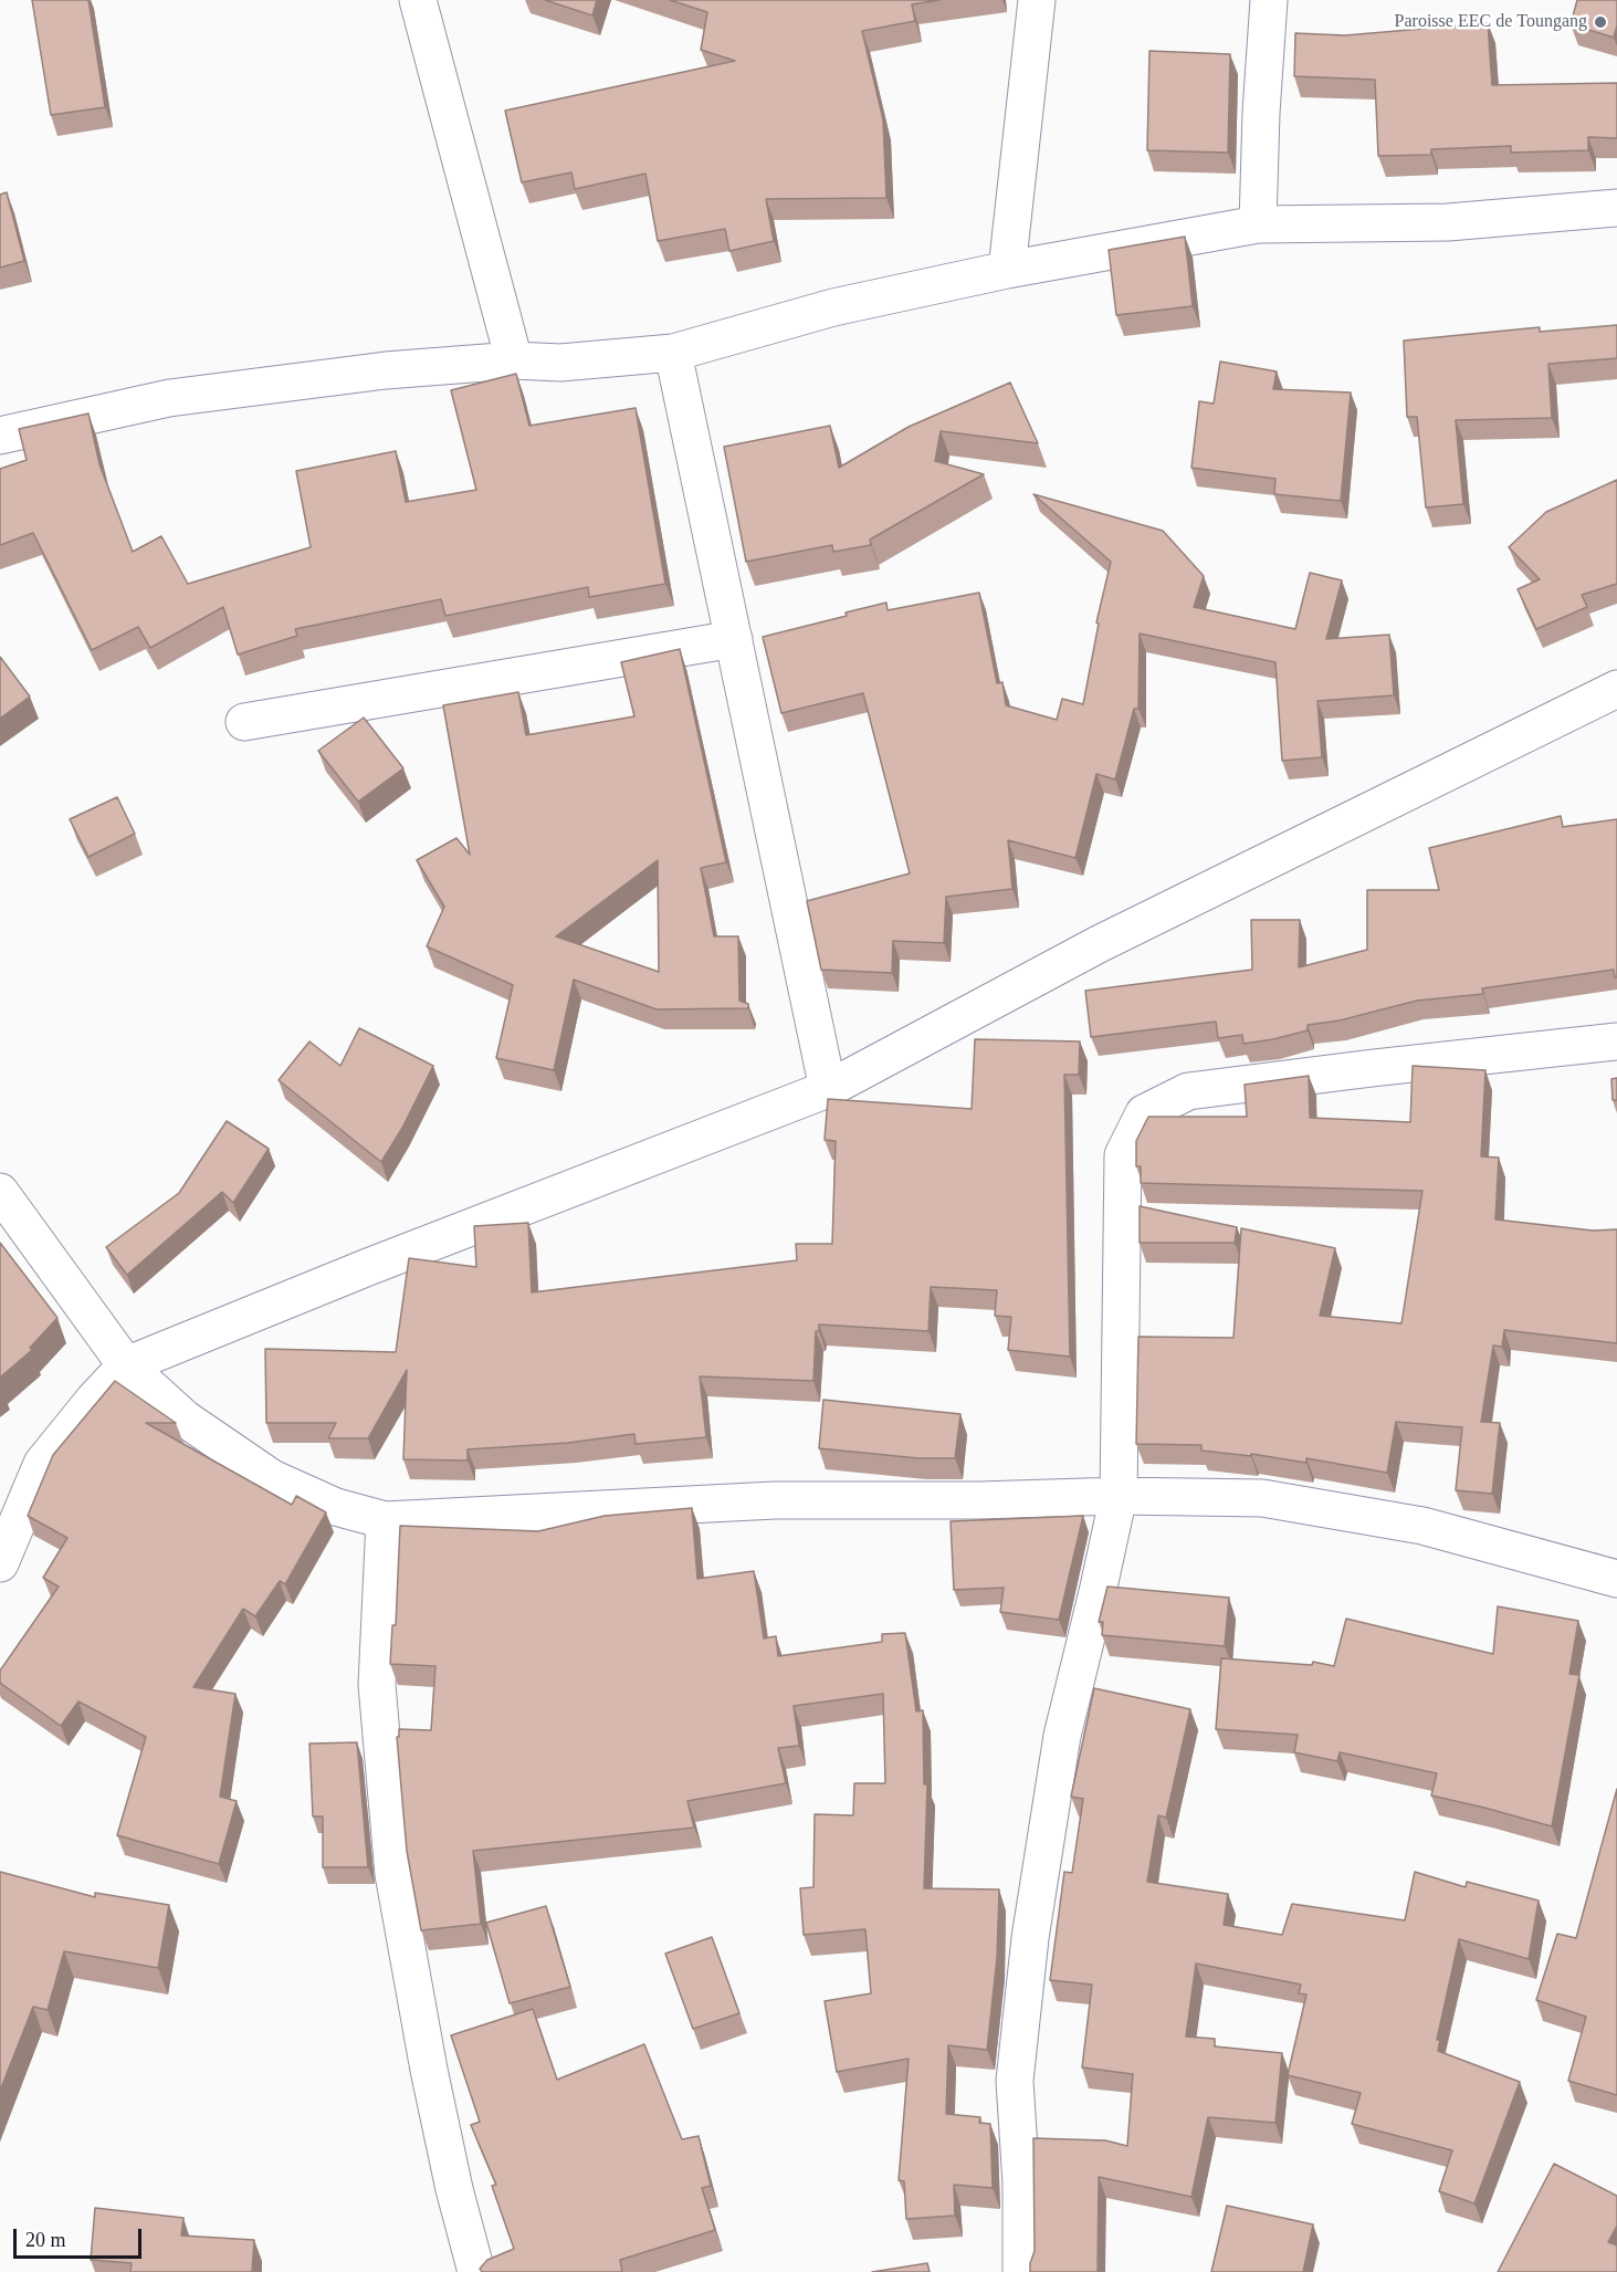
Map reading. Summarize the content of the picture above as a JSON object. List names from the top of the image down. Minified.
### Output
{"places":["Paroisse EEC de Toungang"],"scale_bar":"20 m"}
